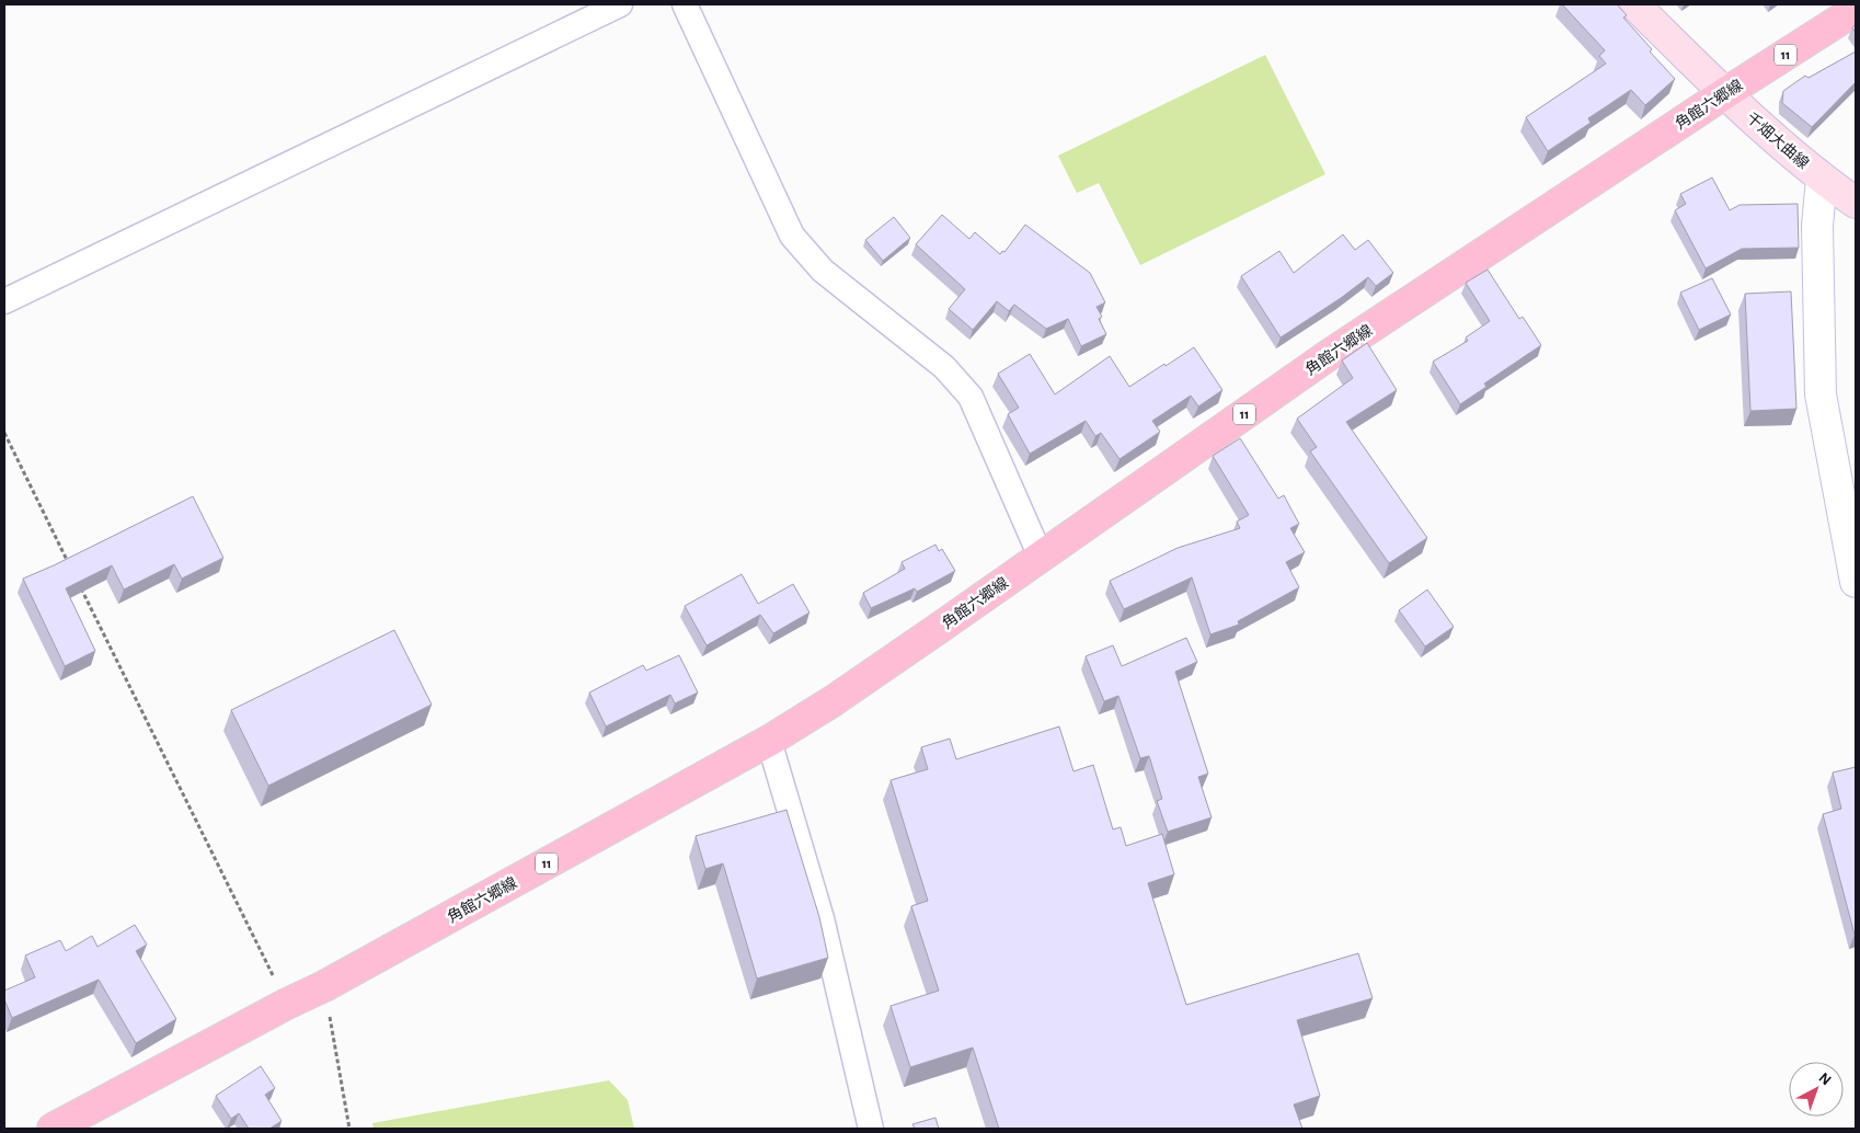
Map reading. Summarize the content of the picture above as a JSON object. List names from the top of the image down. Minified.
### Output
{"streets":{"main road":["11","角館六郷線","千畑大曲線"]},"crossings":[["角館六郷線","千畑大曲線"]],"north":"top right"}
